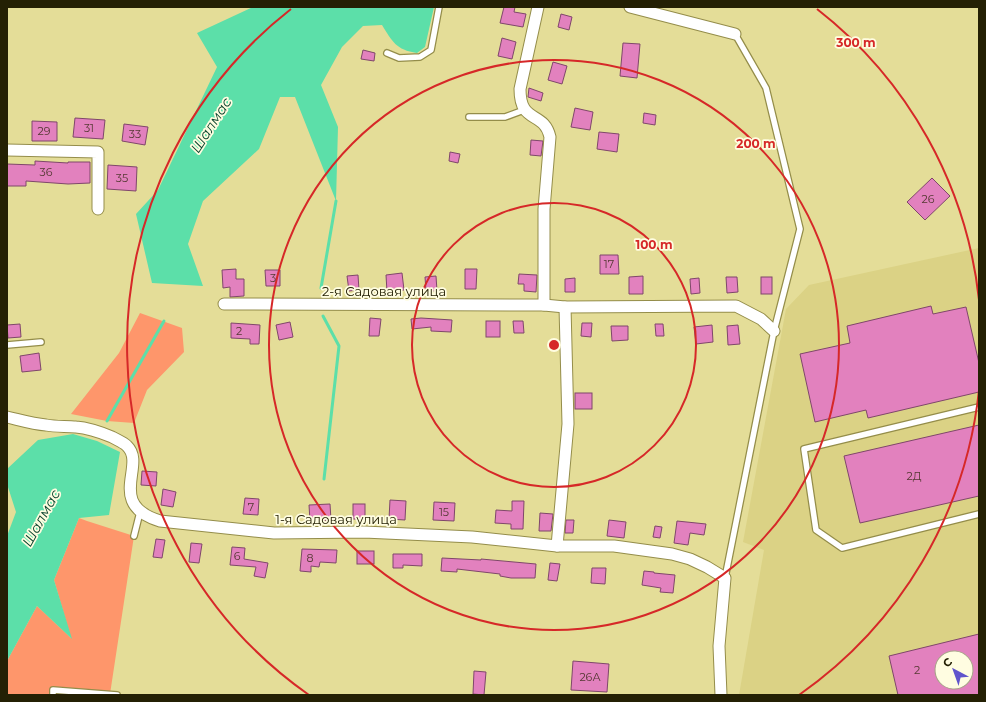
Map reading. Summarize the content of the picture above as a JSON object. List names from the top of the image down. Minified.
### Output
{"streets":{"street":["2-я Садовая улица","1-я Садовая улица"]},"water":["Шалмас"],"house_numbers":["31","29","33","36","35","26","17","3","2","2Д","7","15","6","8","2","26А"],"north":"top left","rings":["300 m","200 m","100 m"]}
